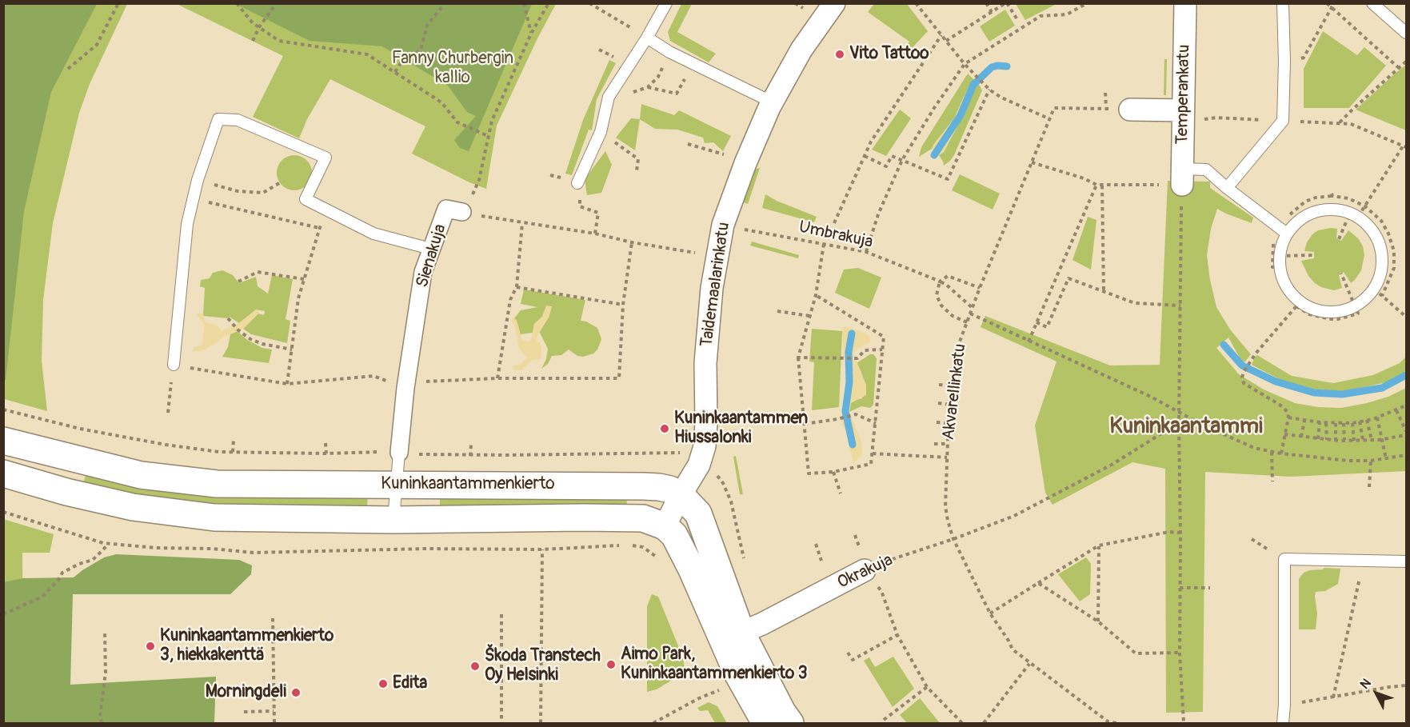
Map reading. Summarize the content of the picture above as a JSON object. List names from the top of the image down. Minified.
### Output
{"streets":{"street":["Temperankatu","Sienakuja","Taidemaalarinkatu","Kuninkaantammenkierto","Okrakuja"],"path":["Umbrakuja","Akvarellinkatu"]},"crossings":[["Umbrakuja","Taidemaalarinkatu"],["Umbrakuja","Akvarellinkatu"],["Sienakuja","Taidemaalarinkatu"],["Sienakuja","Kuninkaantammenkierto"],["Taidemaalarinkatu","Kuninkaantammenkierto"],["Akvarellinkatu","Okrakuja"],["Kuninkaantammenkierto","Okrakuja"]],"districts":["Kuninkaantammi"],"parks":["Fanny Churbergin kallio"],"places":["Vito Tattoo","Kuninkaantammen Hiussalonki","Kuninkaantammenkierto 3, hiekkakenttä","Aimo Park, Kuninkaantammenkierto 3","Škoda Transtech Oy Helsinki","Edita","Morningdeli"],"north":"top left"}
